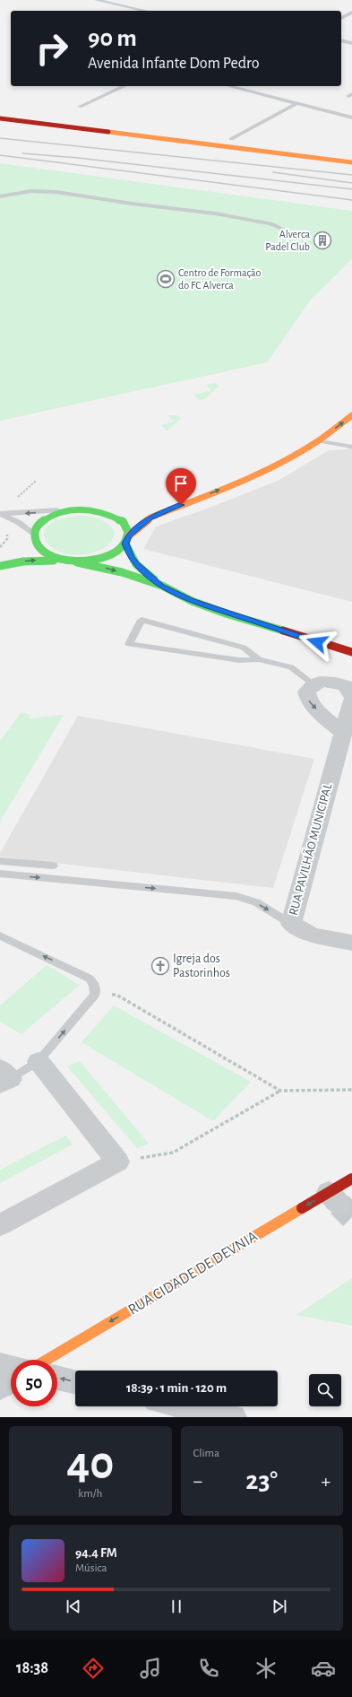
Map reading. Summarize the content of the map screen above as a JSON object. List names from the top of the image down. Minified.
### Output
{"streets":{"street":["RUA PAVILHÃO MUNICIPAL","RUA CIDADE DE DEVNIA"]},"one_way":["RUA CIDADE DE DEVNIA"],"places":{"building":["Alverca Padel Club"],"sports":["Centro de Formação do FC Alverca"],"church":["Igreja dos Pastorinhos"]},"page":{"turn":["90 m","Avenida Infante Dom Pedro"],"limit":"50","trip":"18:39 · 1 min · 120 m","tile":[["40","km/h"],"Clima"],"heat":["−","23°","+"],"song":["94.4 FM","Música"],"tabs":"18:38"}}
